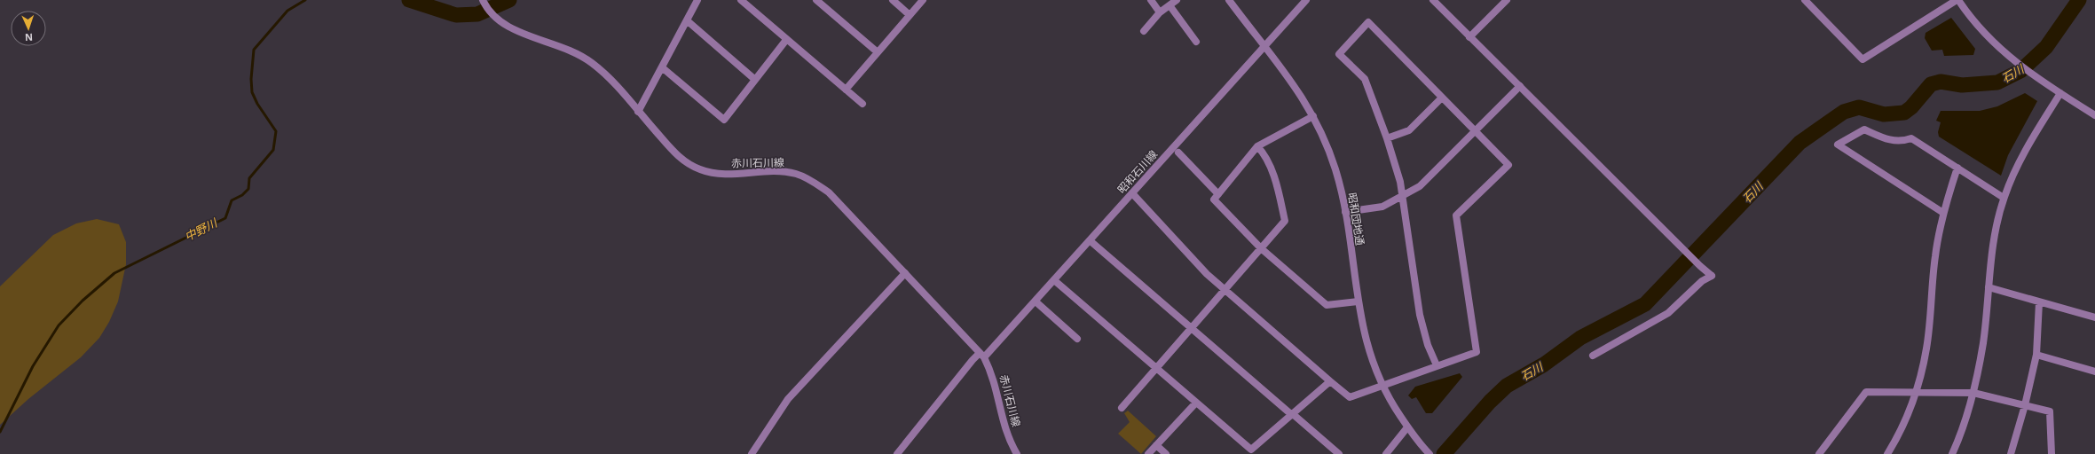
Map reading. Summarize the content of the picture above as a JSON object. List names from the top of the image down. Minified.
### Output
{"streets":{"street":["赤川石川線","昭和石川線","昭和団地通"]},"crossings":[["赤川石川線","昭和石川線"],["昭和石川線","昭和団地通"]],"water":["石川","中野川"],"north":"bottom"}
